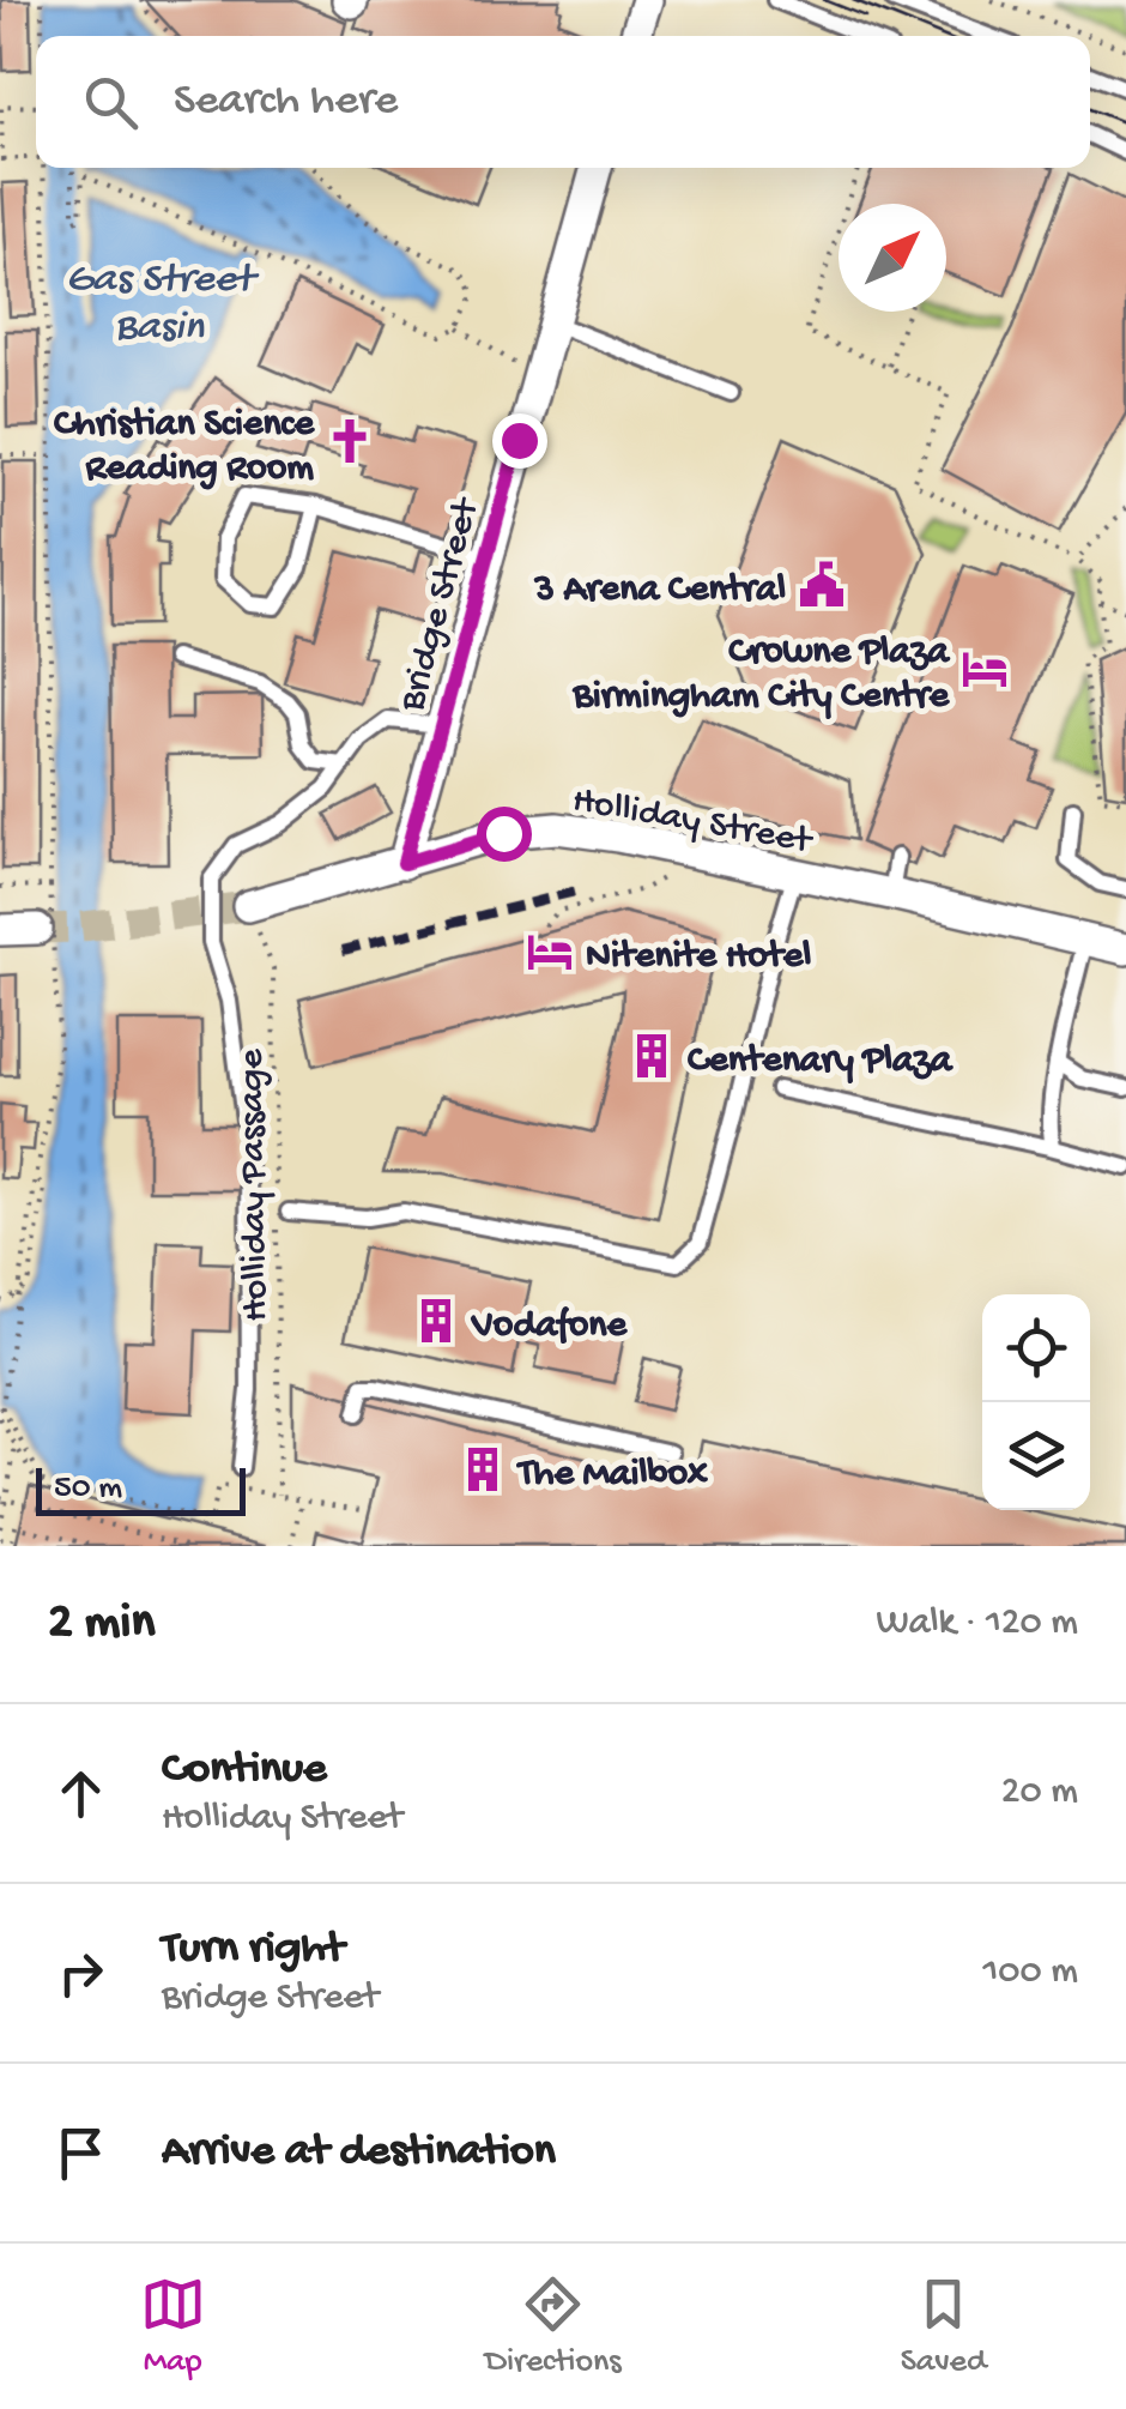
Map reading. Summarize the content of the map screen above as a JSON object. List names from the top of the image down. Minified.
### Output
{"streets":{"street":["Bridge Street","Holliday Street"],"path":["Holliday Passage"]},"crossings":[["Bridge Street","Holliday Street"],["Holliday Street","Holliday Passage"]],"water":["Gas Street Basin"],"places":{"church":["Christian Science Reading Room"],"public building":["3 Arena Central"],"hotel":["Crowne Plaza Birmingham City Centre","Nitenite Hotel"],"building":["Centenary Plaza","Vodafone","The Mailbox"]},"scale_bar":"50 m","north":"top right","page":{"search":"Search here","scale":"50 m","heading":["2 min","Walk · 120 m"],"list":[["Continue","Holliday Street","20 m"],["Turn right","Bridge Street","100 m"],"Arrive at destination"],"nav":["Map","Directions","Saved"]}}
